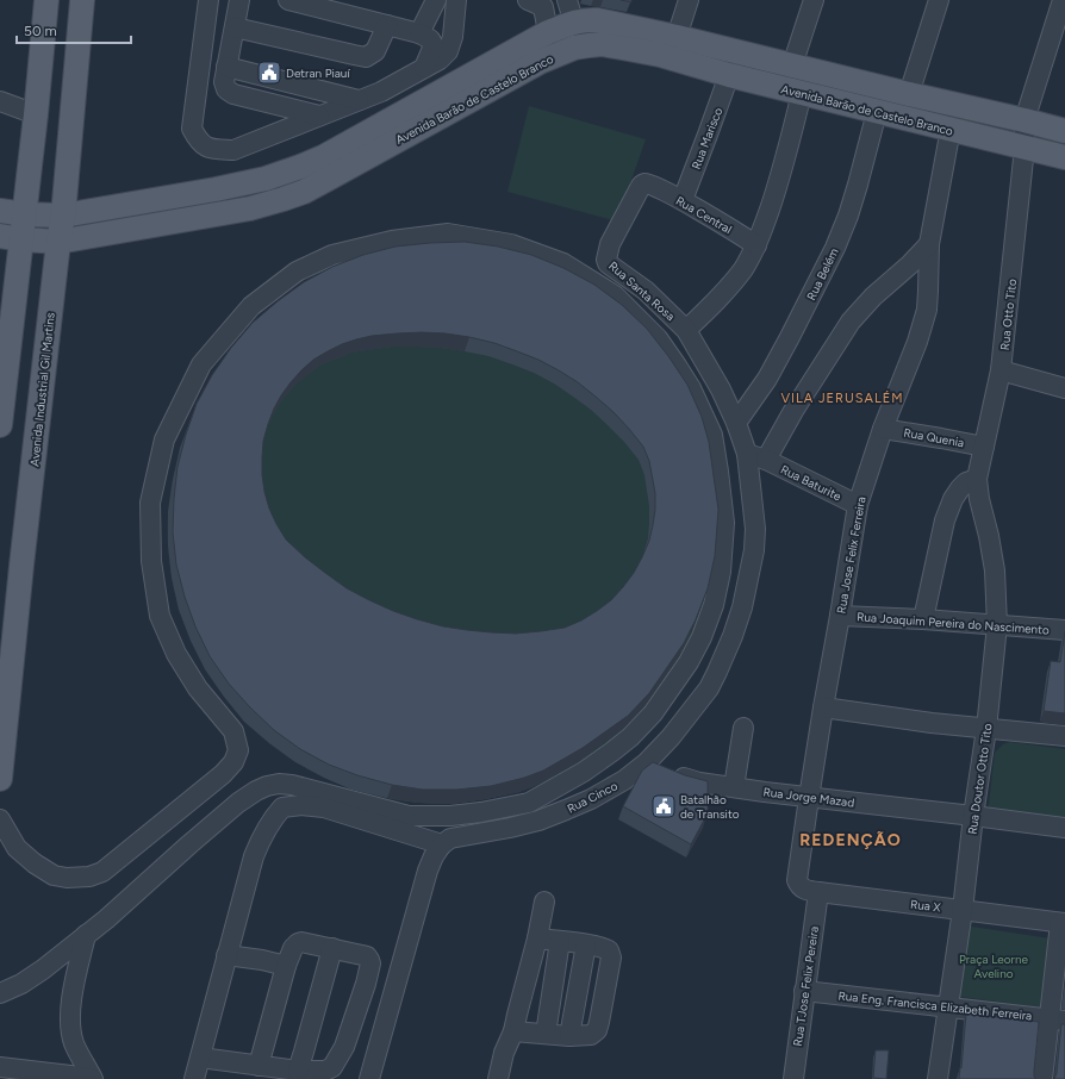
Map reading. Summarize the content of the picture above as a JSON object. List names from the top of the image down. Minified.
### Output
{"streets":{"main road":["Avenida Barão de Castelo Branco","Avenida Industrial Gil Martins"],"street":["Rua Marisco","Rua Central","Rua Belém","Rua Santa Rosa","Rua Otto Tito","Rua Quenia","Rua Baturite","Rua Jose Felix Ferreira","Rua Joaquim Pereira do Nascimento","Rua Doutor Otto Tito","Rua Cinco","Rua Jorge Mazad","Rua X","Rua TJose Felix Pereira","Rua Eng. Francisca Elizabeth Ferreira"]},"crossings":[["Avenida Barão de Castelo Branco","Rua Marisco"],["Avenida Barão de Castelo Branco","Rua Belém"],["Avenida Barão de Castelo Branco","Rua Otto Tito"],["Avenida Barão de Castelo Branco","Avenida Industrial Gil Martins"],["Avenida Barão de Castelo Branco","Rua Jose Felix Ferreira"],["Rua Marisco","Rua Central"],["Rua Central","Rua Santa Rosa"],["Rua Belém","Rua Santa Rosa"],["Rua Santa Rosa","Rua Baturite"],["Rua Santa Rosa","Rua Cinco"],["Rua Otto Tito","Rua Quenia"],["Rua Otto Tito","Rua Doutor Otto Tito"],["Rua Quenia","Rua Jose Felix Ferreira"],["Rua Baturite","Rua Jose Felix Ferreira"],["Rua Baturite","Rua Cinco"],["Rua Jose Felix Ferreira","Rua Joaquim Pereira do Nascimento"],["Rua Jose Felix Ferreira","Rua Jorge Mazad"],["Rua Jose Felix Ferreira","Rua X"],["Rua Joaquim Pereira do Nascimento","Rua Doutor Otto Tito"],["Rua Doutor Otto Tito","Rua Jorge Mazad"],["Rua Doutor Otto Tito","Rua X"],["Rua Doutor Otto Tito","Rua Eng. Francisca Elizabeth Ferreira"],["Rua Cinco","Rua Jorge Mazad"],["Rua X","Rua TJose Felix Pereira"],["Rua TJose Felix Pereira","Rua Eng. Francisca Elizabeth Ferreira"]],"districts":["VILA JERUSALÉM","REDENÇÃO"],"parks":["Praça Leorne Avelino"],"places":{"public building":["Detran Piauí","Batalhão de Transito"]},"scale_bar":"50 m"}
